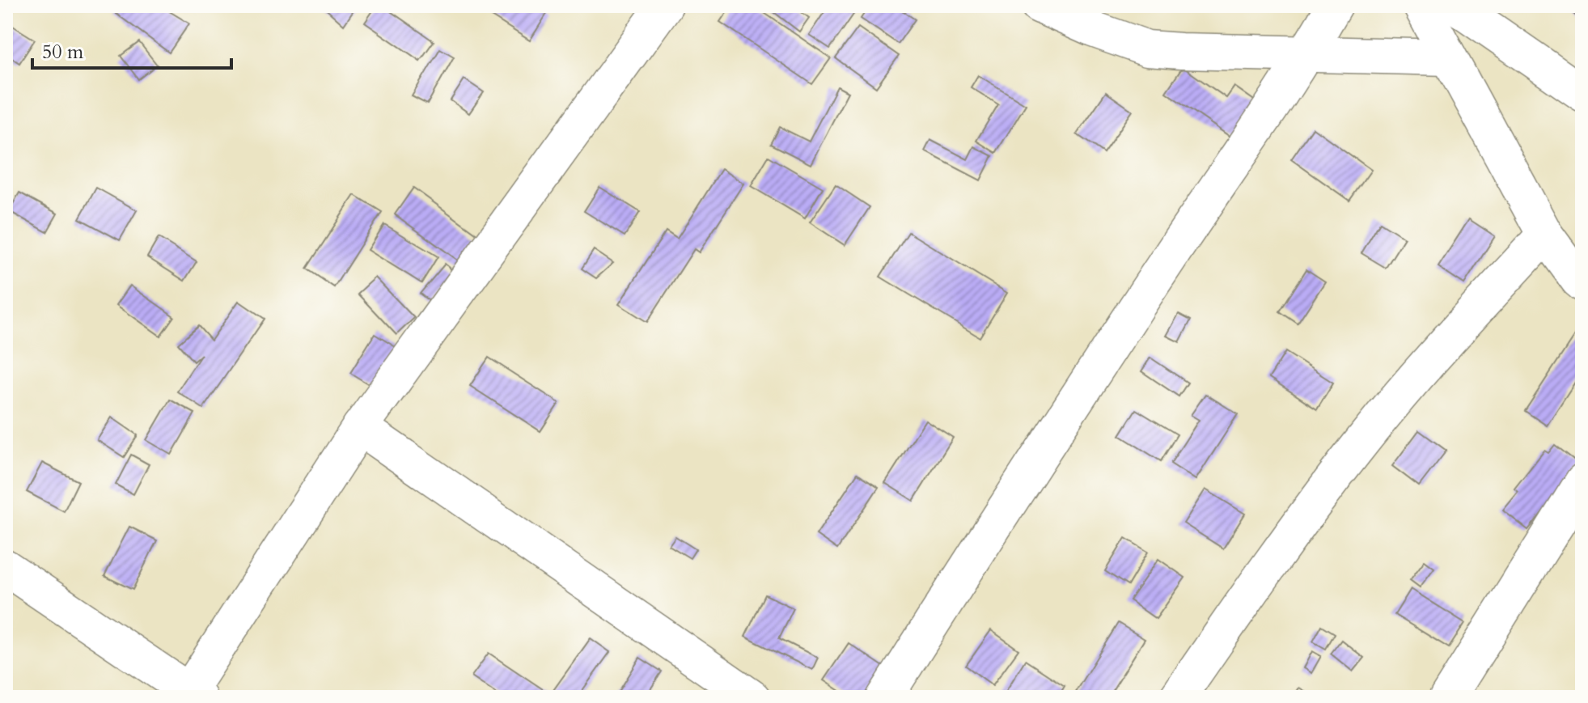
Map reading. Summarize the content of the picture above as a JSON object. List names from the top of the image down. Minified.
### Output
{"scale_bar":"50 m"}
